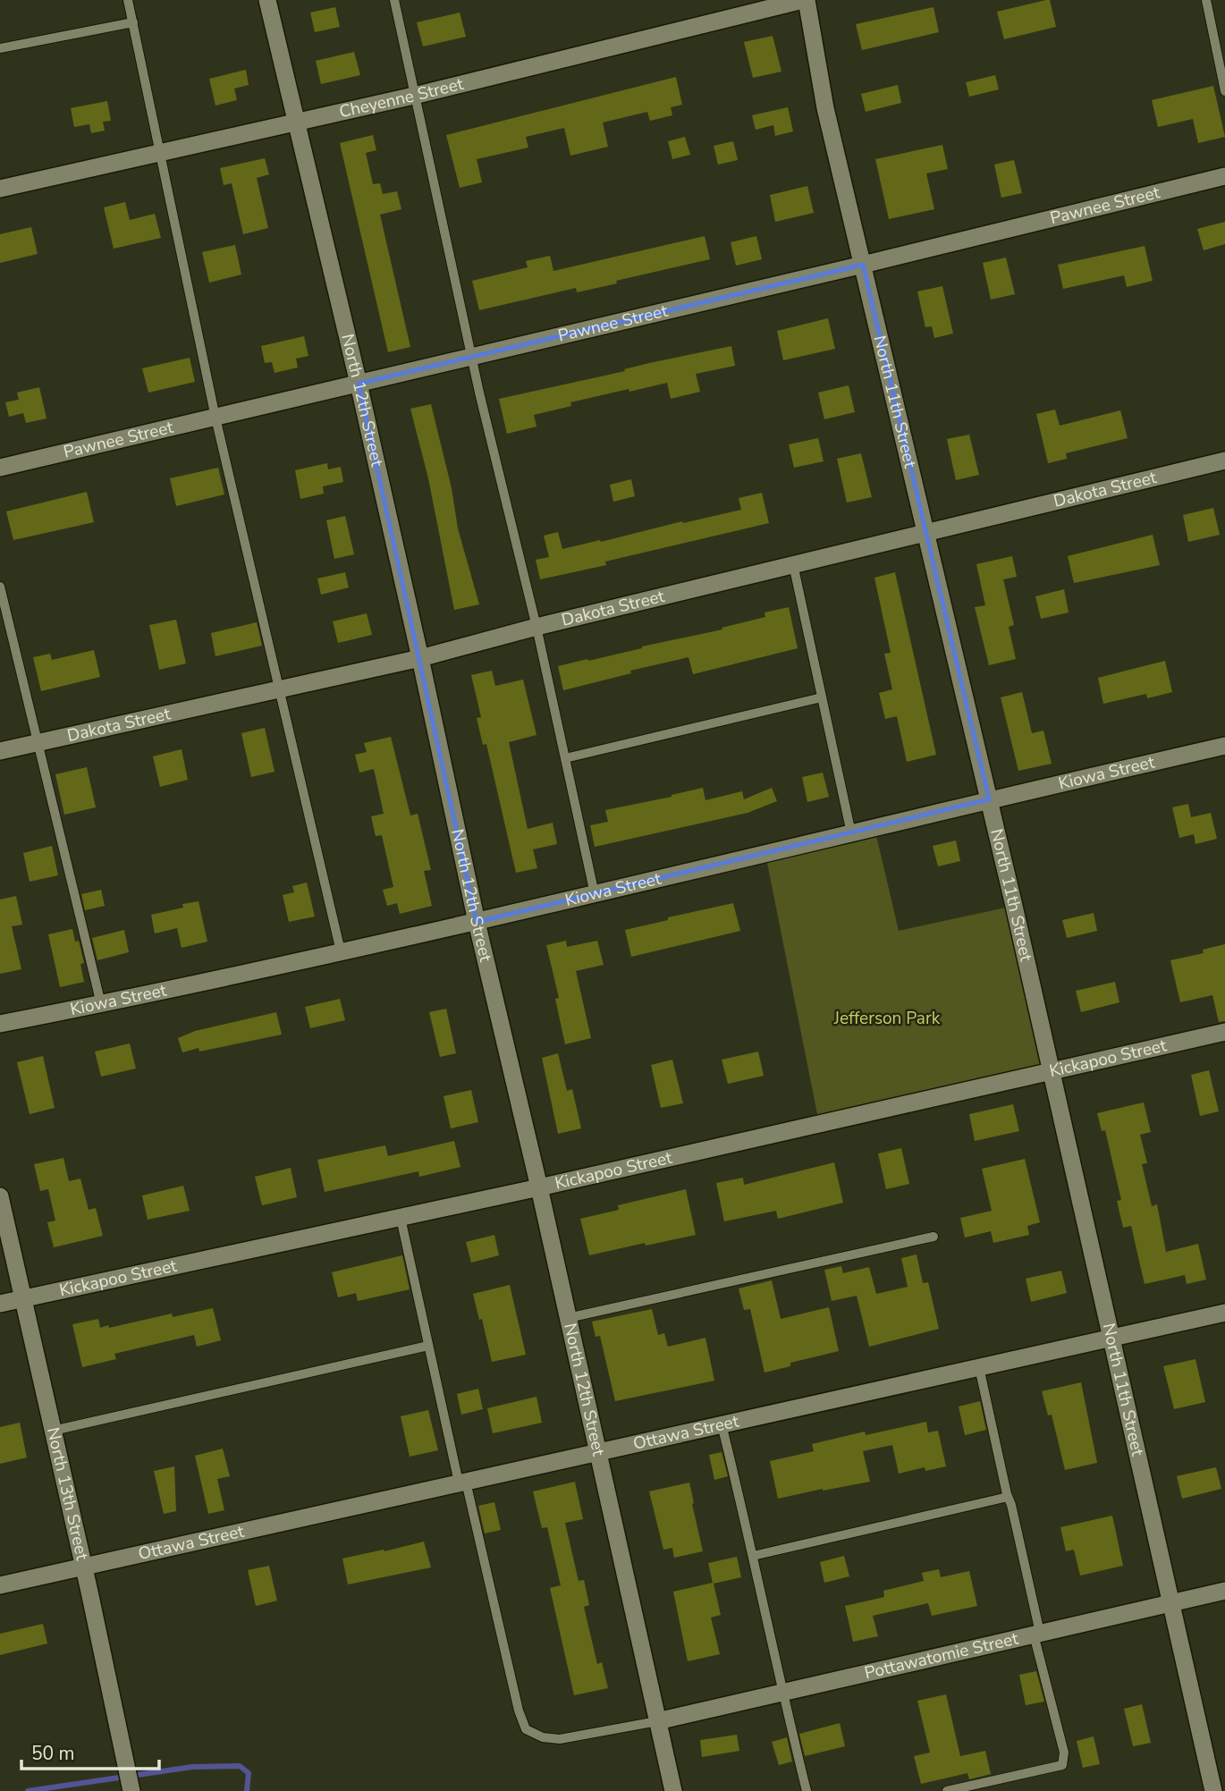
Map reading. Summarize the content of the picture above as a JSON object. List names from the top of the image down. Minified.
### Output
{"streets":{"street":["Cheyenne Street","Pawnee Street","North 12th Street","North 11th Street","Dakota Street","Kiowa Street","Kickapoo Street","Ottawa Street","North 13th Street","Pottawatomie Street"]},"crossings":[["Cheyenne Street","North 12th Street"],["Cheyenne Street","North 11th Street"],["Pawnee Street","North 12th Street"],["Pawnee Street","North 11th Street"],["North 12th Street","Dakota Street"],["North 12th Street","Kiowa Street"],["North 12th Street","Kickapoo Street"],["North 12th Street","Ottawa Street"],["North 12th Street","Pottawatomie Street"],["North 11th Street","Dakota Street"],["North 11th Street","Kiowa Street"],["North 11th Street","Kickapoo Street"],["North 11th Street","Ottawa Street"],["North 11th Street","Pottawatomie Street"],["Kickapoo Street","North 13th Street"],["Ottawa Street","North 13th Street"]],"parks":["Jefferson Park"],"scale_bar":"50 m"}
